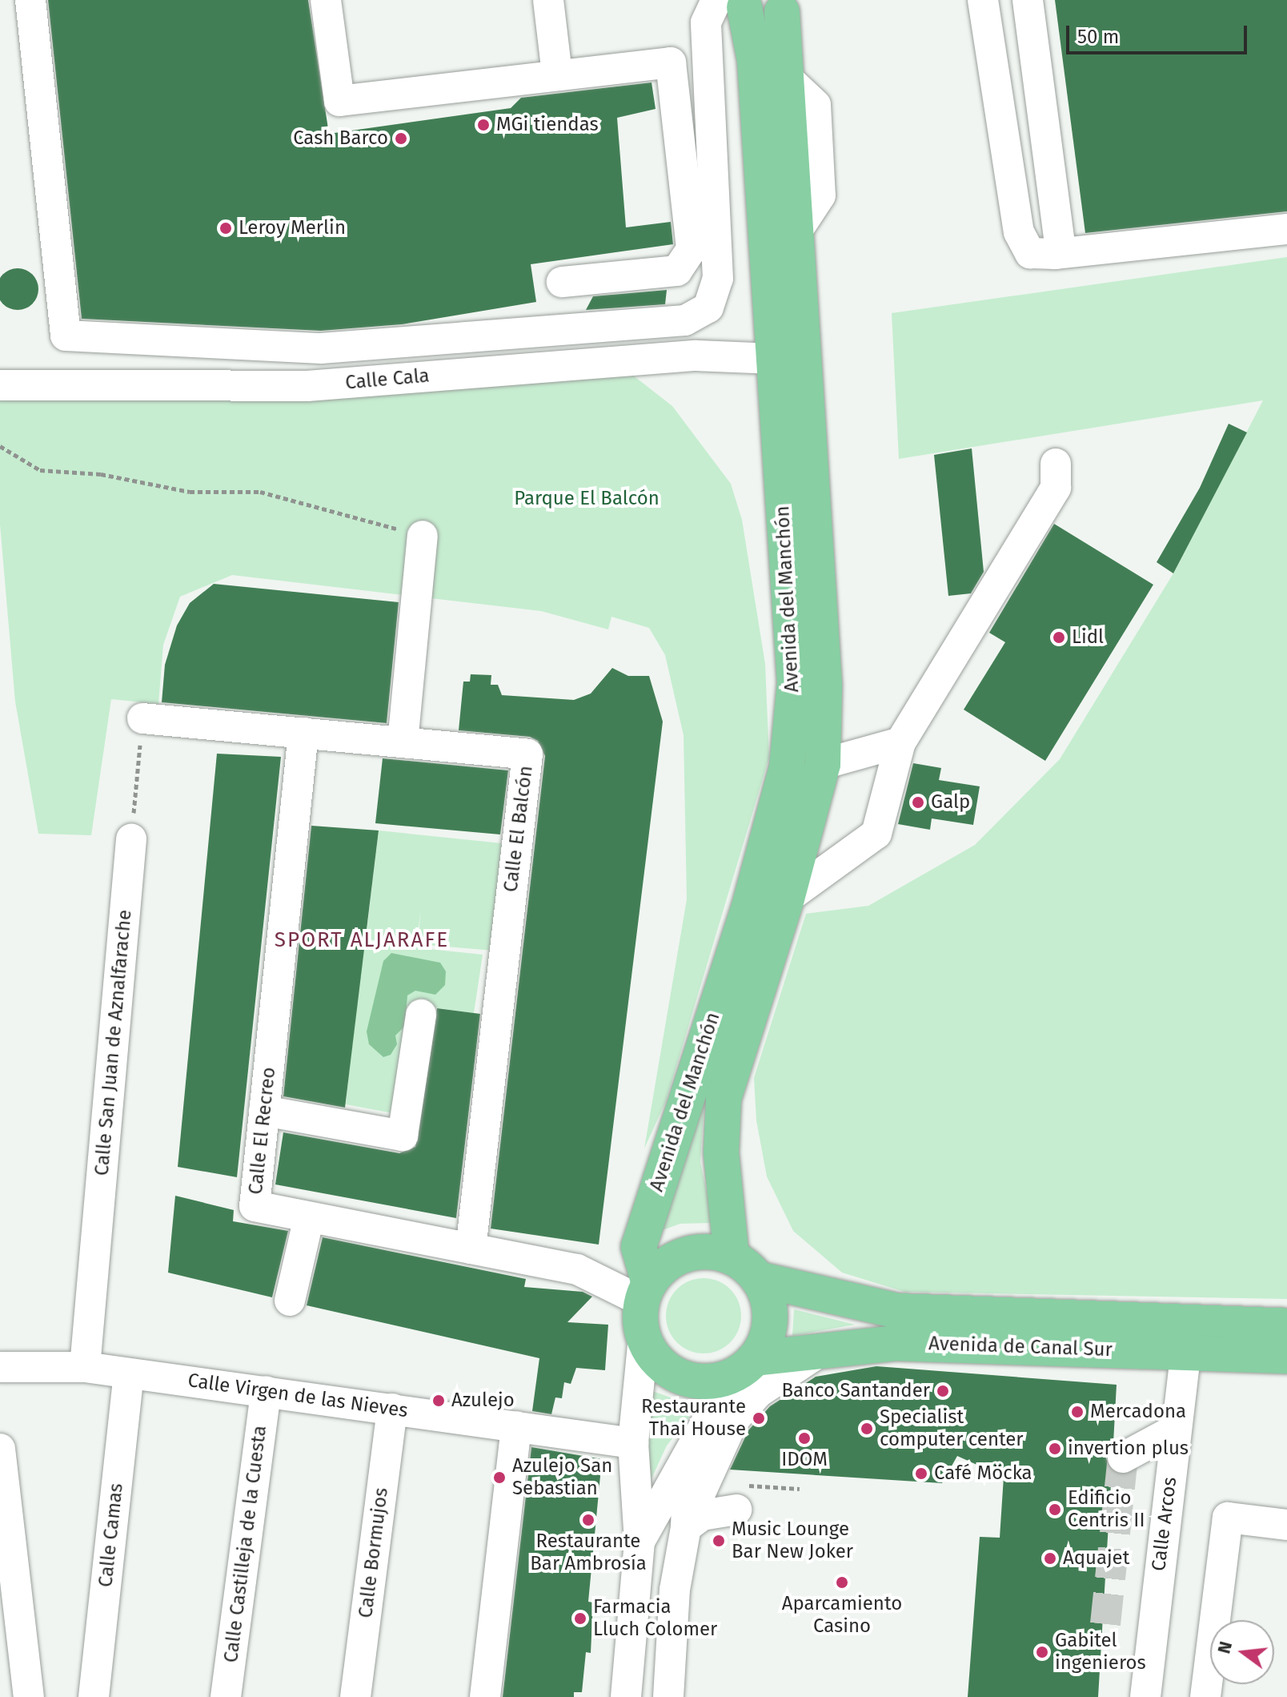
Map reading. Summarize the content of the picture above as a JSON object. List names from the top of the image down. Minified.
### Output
{"streets":{"main road":["Avenida del Manchón","Avenida de Canal Sur"],"street":["Calle Cala","Calle El Balcón","Calle San Juan de Aznalfarache","Calle El Recreo","Calle Virgen de las Nieves","Calle Arcos","Calle Camas","Calle Castilleja de la Cuesta","Calle Bormujos"]},"crossings":[["Calle Cala","Avenida del Manchón"],["Avenida del Manchón","Calle El Recreo"],["Avenida del Manchón","Avenida de Canal Sur"],["Calle El Balcón","Calle El Recreo"],["Calle San Juan de Aznalfarache","Calle Virgen de las Nieves"],["Calle El Recreo","Avenida de Canal Sur"],["Avenida de Canal Sur","Calle Arcos"],["Calle Virgen de las Nieves","Calle Camas"],["Calle Virgen de las Nieves","Calle Castilleja de la Cuesta"],["Calle Virgen de las Nieves","Calle Bormujos"]],"districts":["SPORT ALJARAFE"],"parks":["Parque El Balcón"],"places":["MGi tiendas","Cash Barco","Leroy Merlin","Lidl","Galp","Banco Santander","Azulejo","Mercadona","Restaurante Thai House","Specialist computer center","IDOM","invertion plus","Café Möcka","Azulejo San Sebastian","Edificio Centris II","Restaurante Bar Ambrosía","Music Lounge Bar New Joker","Aquajet","Aparcamiento Casino","Farmacia Lluch Colomer","Gabitel ingenieros"],"scale_bar":"50 m","north":"left"}
